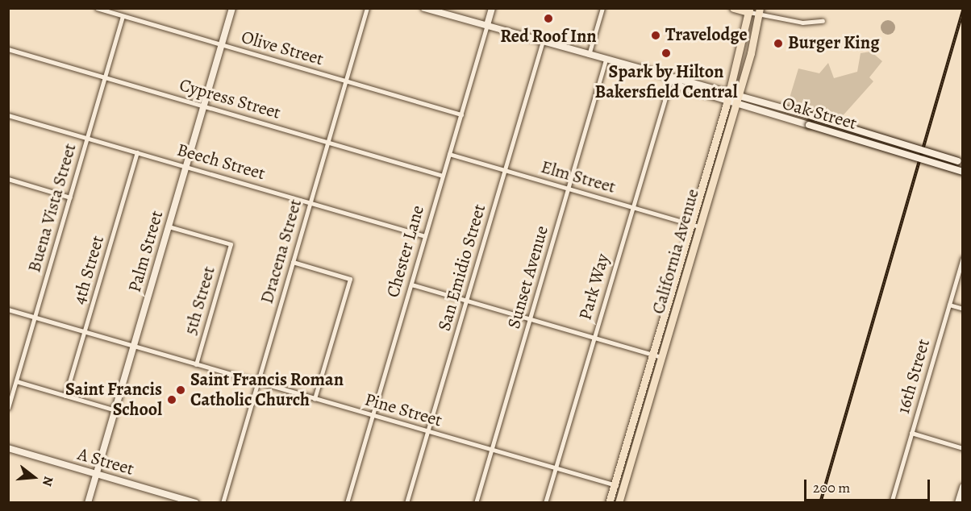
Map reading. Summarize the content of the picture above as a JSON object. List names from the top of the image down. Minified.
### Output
{"streets":{"main road":["Oak Street","Palm Street","Chester Lane","California Avenue","A Street"],"street":["Olive Street","Cypress Street","Beech Street","Elm Street","Buena Vista Street","Dracena Street","San Emidio Street","4th Street","Sunset Avenue","Park Way","5th Street","16th Street","Pine Street"]},"crossings":[["Olive Street","Buena Vista Street"],["Olive Street","Palm Street"],["Olive Street","Dracena Street"],["Olive Street","Chester Lane"],["Cypress Street","Buena Vista Street"],["Cypress Street","Palm Street"],["Cypress Street","Dracena Street"],["Cypress Street","Chester Lane"],["Oak Street","Chester Lane"],["Oak Street","California Avenue"],["Oak Street","San Emidio Street"],["Oak Street","Sunset Avenue"],["Oak Street","Park Way"],["Beech Street","Buena Vista Street"],["Beech Street","Palm Street"],["Beech Street","Dracena Street"],["Beech Street","Chester Lane"],["Beech Street","4th Street"],["Elm Street","Chester Lane"],["Elm Street","California Avenue"],["Elm Street","San Emidio Street"],["Elm Street","Sunset Avenue"],["Elm Street","Park Way"],["Buena Vista Street","Pine Street"],["Palm Street","5th Street"],["Palm Street","Pine Street"],["Palm Street","A Street"],["Dracena Street","Pine Street"],["Chester Lane","Pine Street"],["California Avenue","Pine Street"],["San Emidio Street","Pine Street"],["4th Street","Pine Street"],["Sunset Avenue","Pine Street"],["Park Way","Pine Street"],["5th Street","Pine Street"]],"places":["Red Roof Inn","Travelodge","Burger King","Spark by Hilton Bakersfield Central","Saint Francis Roman Catholic Church","Saint Francis School"],"scale_bar":"200 m","north":"right"}
